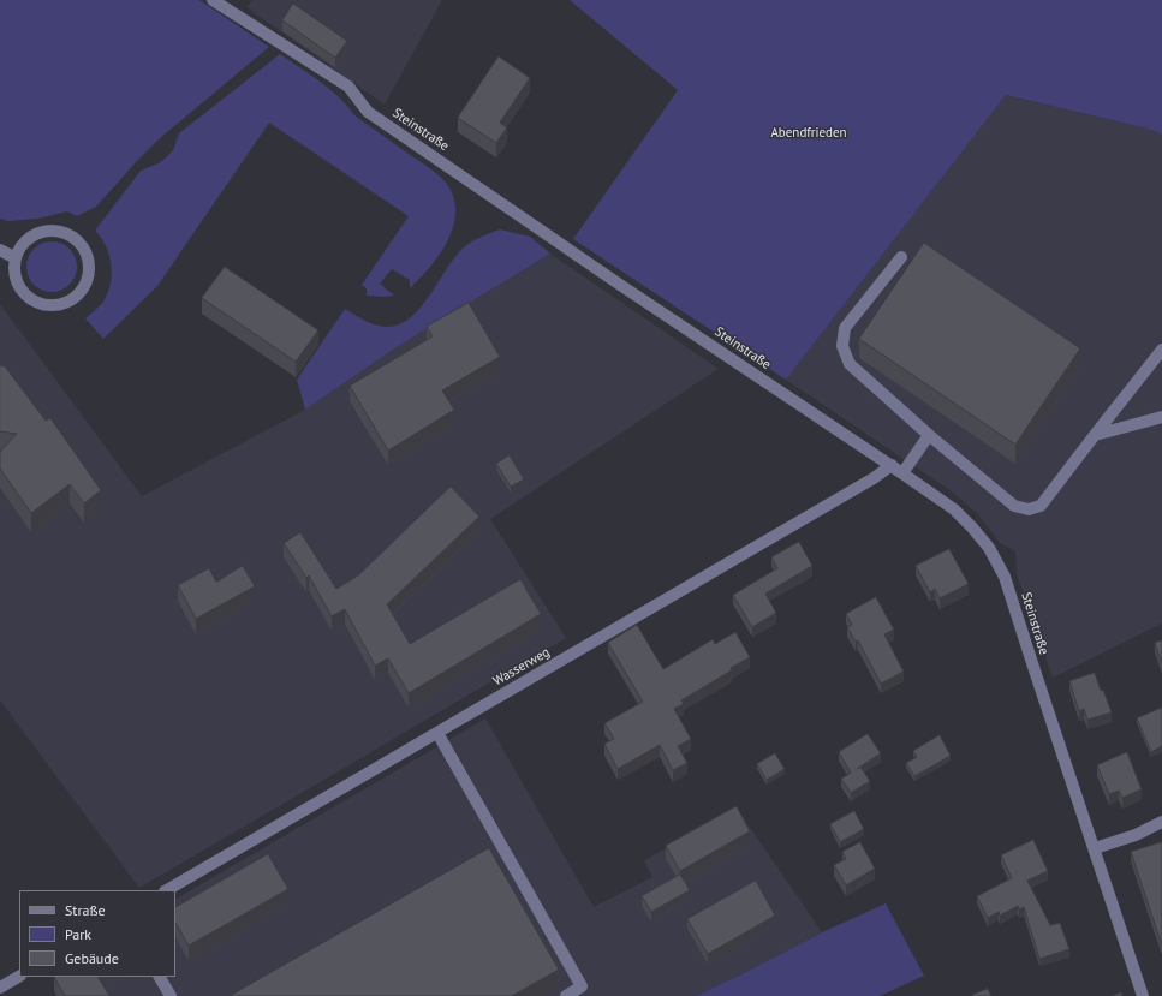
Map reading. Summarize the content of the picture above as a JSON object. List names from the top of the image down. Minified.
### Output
{"streets":{"street":["Steinstraße","Wasserweg"]},"crossings":[["Steinstraße","Wasserweg"]],"parks":["Abendfrieden"],"legend":["Straße","Park","Gebäude"]}
